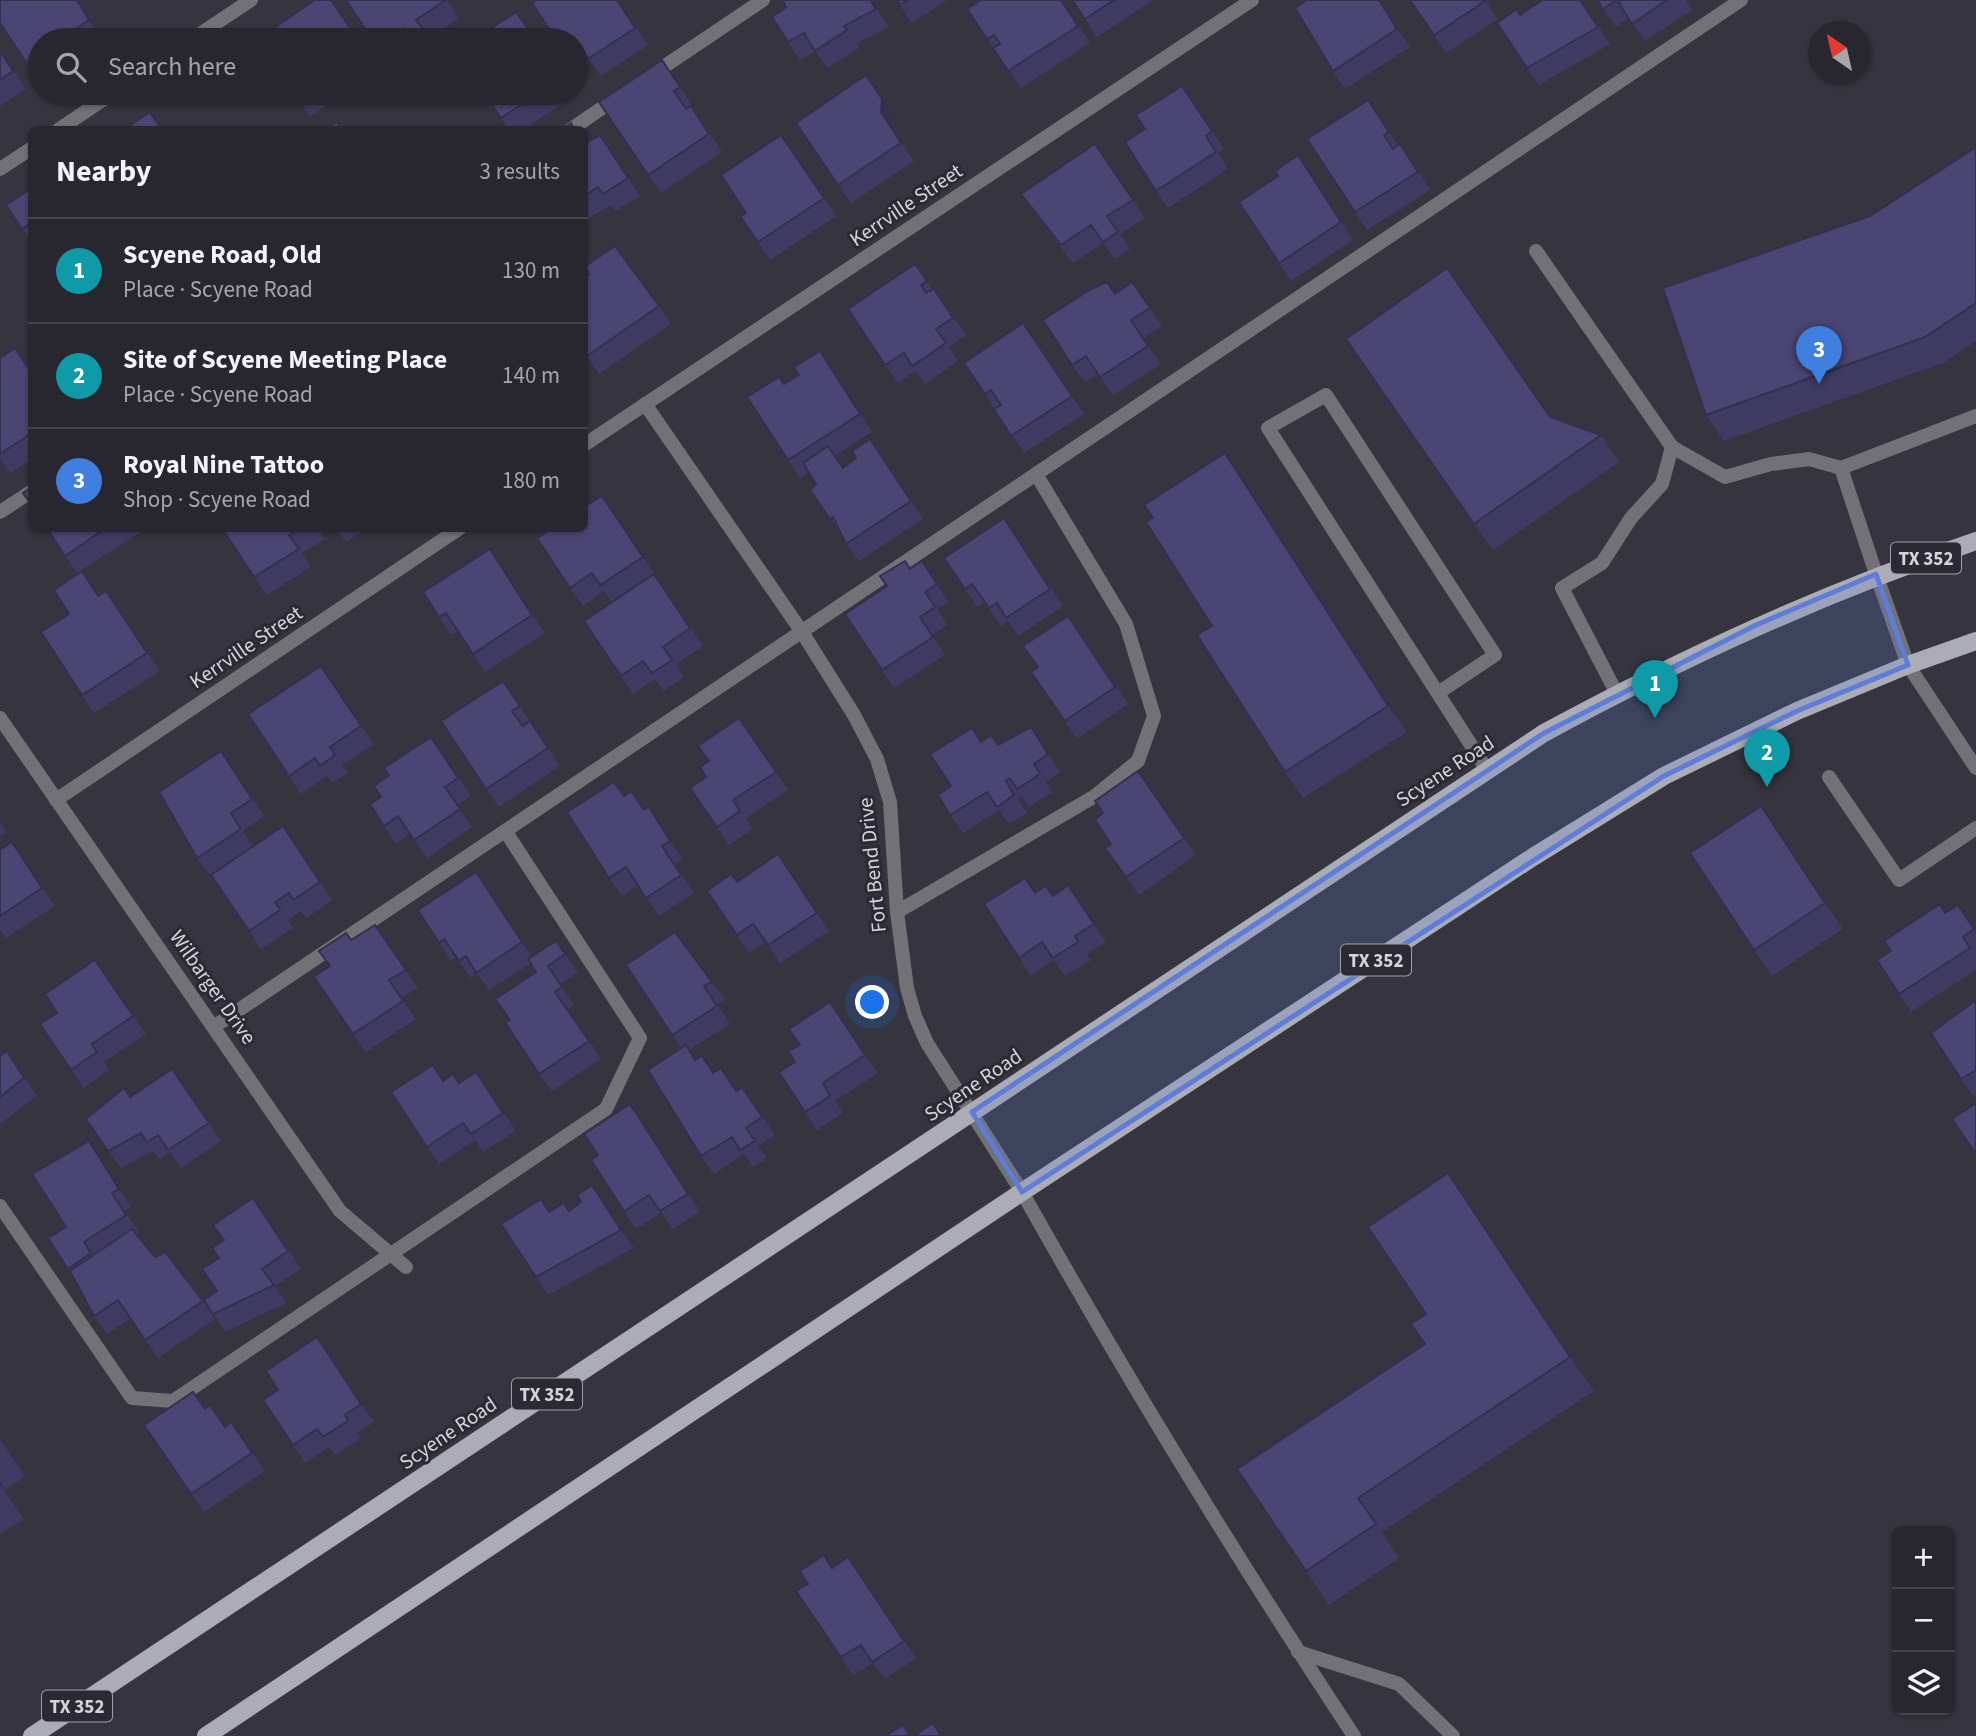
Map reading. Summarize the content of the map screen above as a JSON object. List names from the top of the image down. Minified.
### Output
{"streets":{"main road":["TX 352","Scyene Road"],"street":["Kerrville Street","Fort Bend Drive","Wilbarger Drive"]},"crossings":[["Kerrville Street","Fort Bend Drive"],["Kerrville Street","Wilbarger Drive"],["TX 352","Fort Bend Drive"],["Scyene Road","Fort Bend Drive"]],"north":"top left","page":{"search":"Search here","heading":["Nearby","3 results"],"list":[{"mark":"1","name":"Scyene Road, Old","note":"Place · Scyene Road","value":"130 m"},{"mark":"2","name":"Site of Scyene Meeting Place","note":"Place · Scyene Road","value":"140 m"},{"mark":"3","name":"Royal Nine Tattoo","note":"Shop · Scyene Road","value":"180 m"}],"pins":["3","1","2"],"map_buttons":["+","−"]}}
